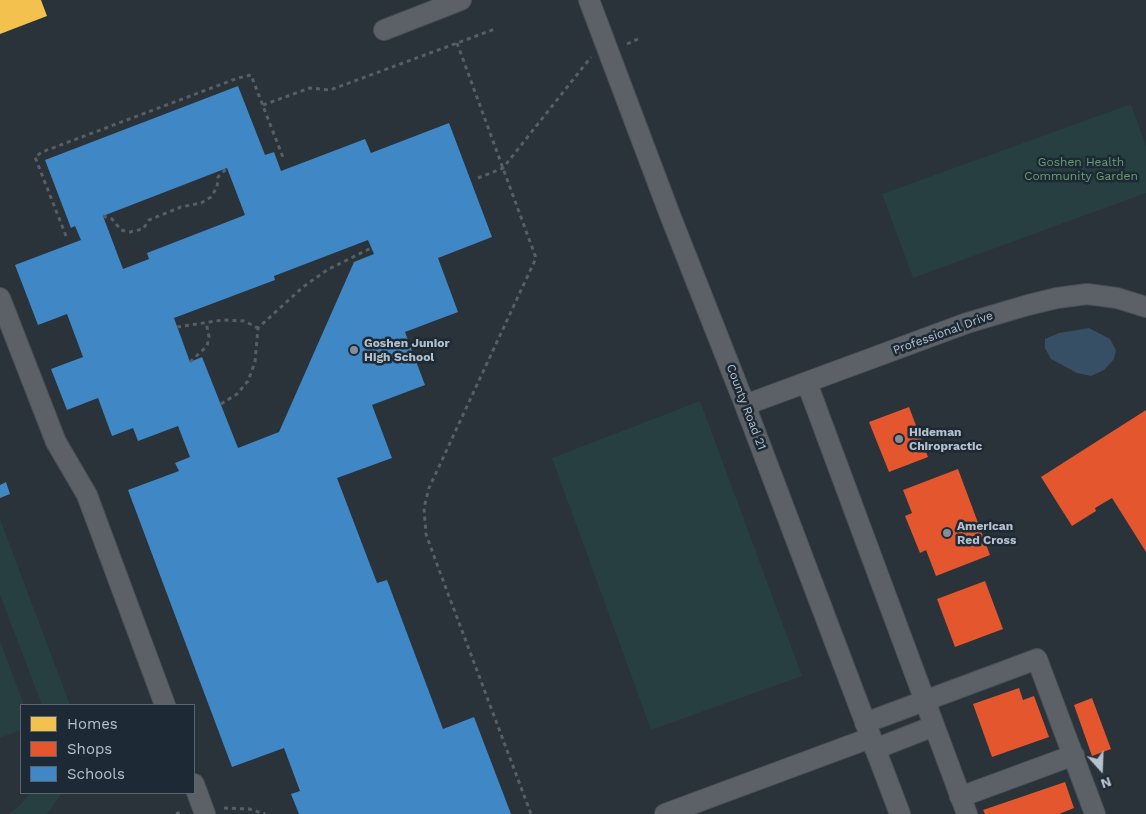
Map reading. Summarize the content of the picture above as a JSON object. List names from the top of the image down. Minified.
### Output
{"streets":{"street":["Professional Drive","County Road 21"]},"crossings":[["Professional Drive","County Road 21"]],"parks":["Goshen Health Community Garden"],"places":["Goshen Junior High School","Hideman Chiropractic","American Red Cross"],"legend":["Homes","Shops","Schools"],"north":"bottom"}
